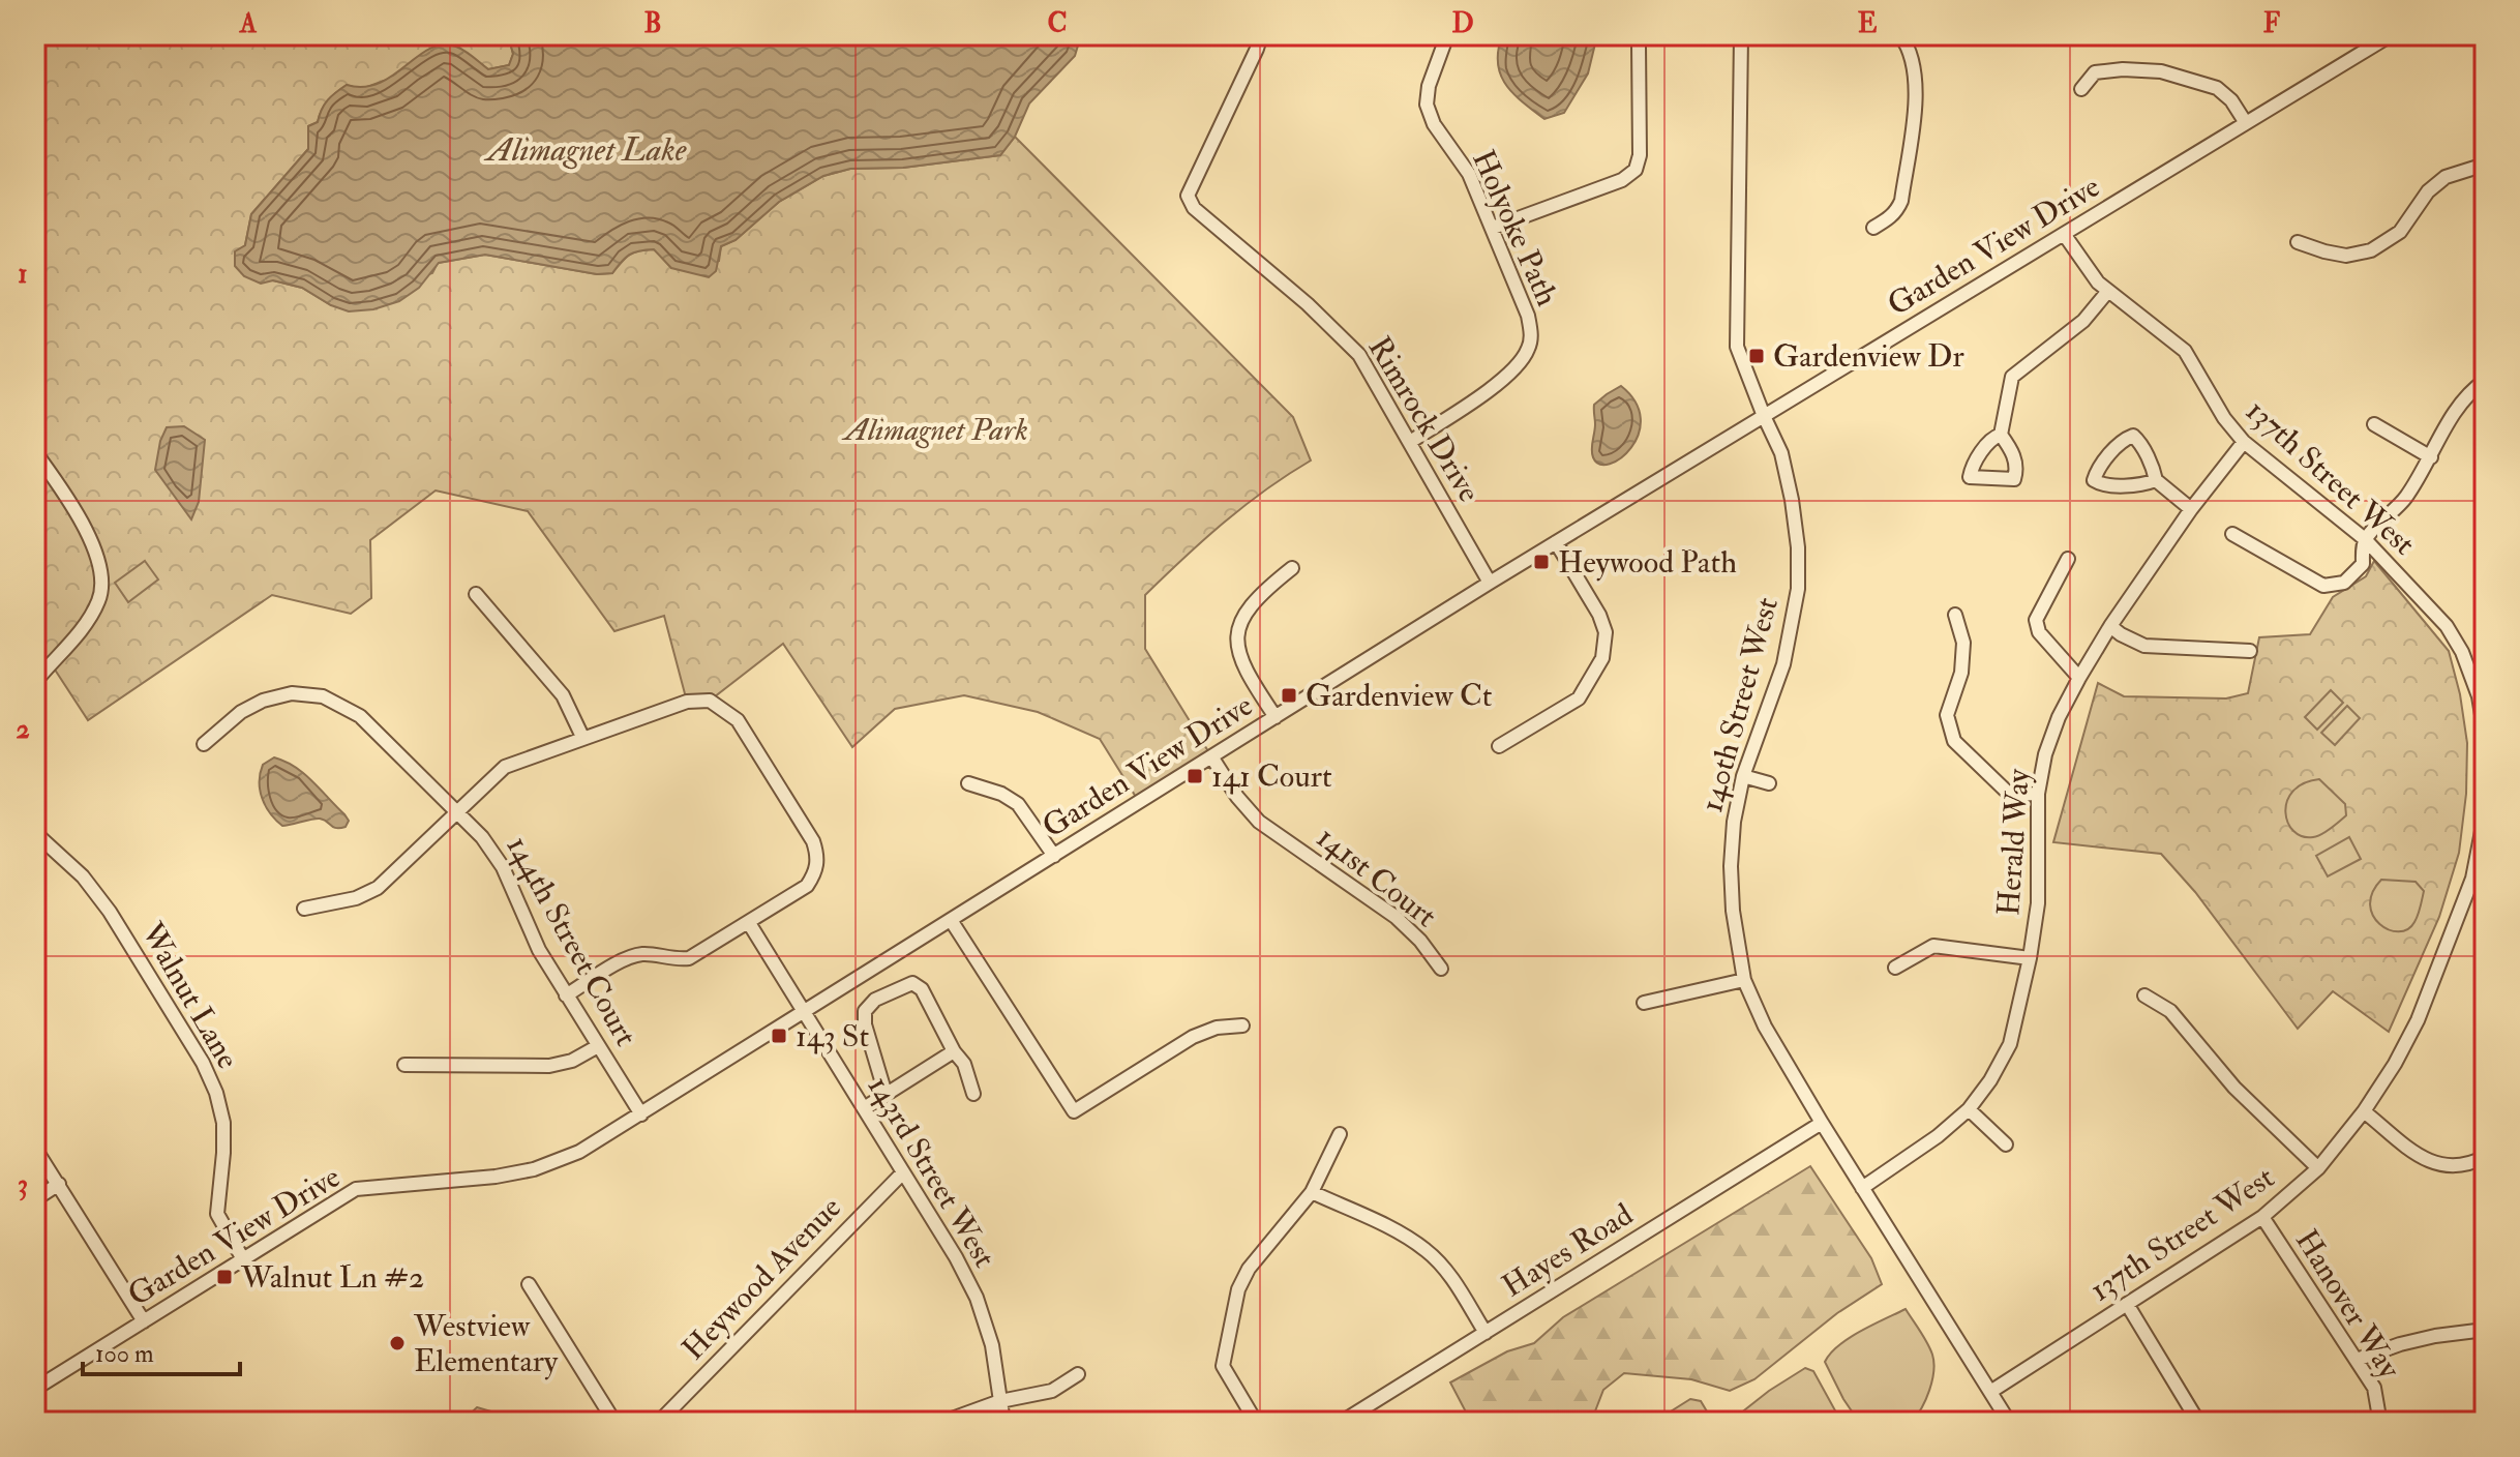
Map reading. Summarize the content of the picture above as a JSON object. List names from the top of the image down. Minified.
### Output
{"streets":{"street":["Holyoke Path","Garden View Drive","Rimrock Drive","137th Street West","140th Street West","Herald Way","141st Court","144th Street Court","Walnut Lane","143rd Street West","Hayes Road","Heywood Avenue","Hanover Way"]},"crossings":[["Holyoke Path","Rimrock Drive"],["Garden View Drive","Rimrock Drive"],["Garden View Drive","137th Street West"],["Garden View Drive","140th Street West"],["Garden View Drive","141st Court"],["Garden View Drive","144th Street Court"],["Garden View Drive","Walnut Lane"],["Garden View Drive","143rd Street West"],["137th Street West","140th Street West"],["137th Street West","Herald Way"],["137th Street West","Hanover Way"],["140th Street West","Herald Way"],["140th Street West","Hayes Road"],["143rd Street West","Heywood Avenue"]],"water":["Alimagnet Lake"],"parks":["Alimagnet Park"],"places":{"transit":["Gardenview Dr","Heywood Path","Gardenview Ct","141 Court","143 St","Walnut Ln #2"],"other":["Westview Elementary"]},"scale_bar":"100 m","grid":{"columns":["A","B","C","D","E","F"],"rows":["1","2","3"]}}
